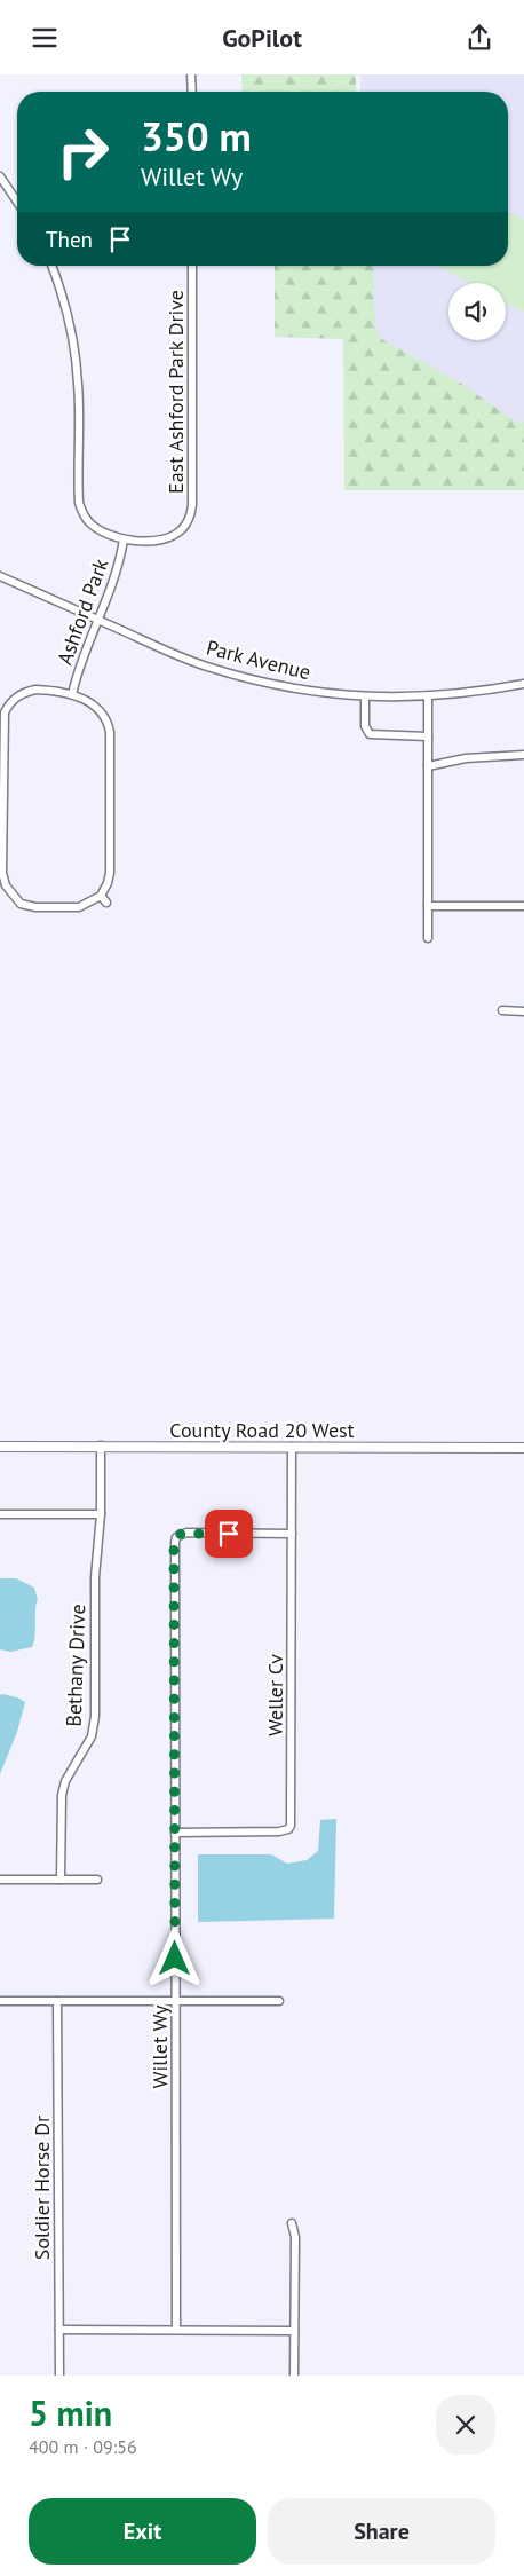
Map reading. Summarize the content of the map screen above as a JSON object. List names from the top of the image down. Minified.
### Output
{"streets":{"street":["East Ashford Park Drive","Ashford Park","Park Avenue","County Road 20 West","Bethany Drive","Weller Cv","Willet Wy","Soldier Horse Dr"]},"crossings":[["East Ashford Park Drive","Ashford Park"],["Ashford Park","Park Avenue"],["County Road 20 West","Bethany Drive"],["County Road 20 West","Weller Cv"],["Weller Cv","Willet Wy"]],"page":{"header":"GoPilot","turn":["350 m","Willet Wy"],"then":"Then","heading":["5 min","400 m · 09:56"],"buttons":["Exit","Share"]}}
